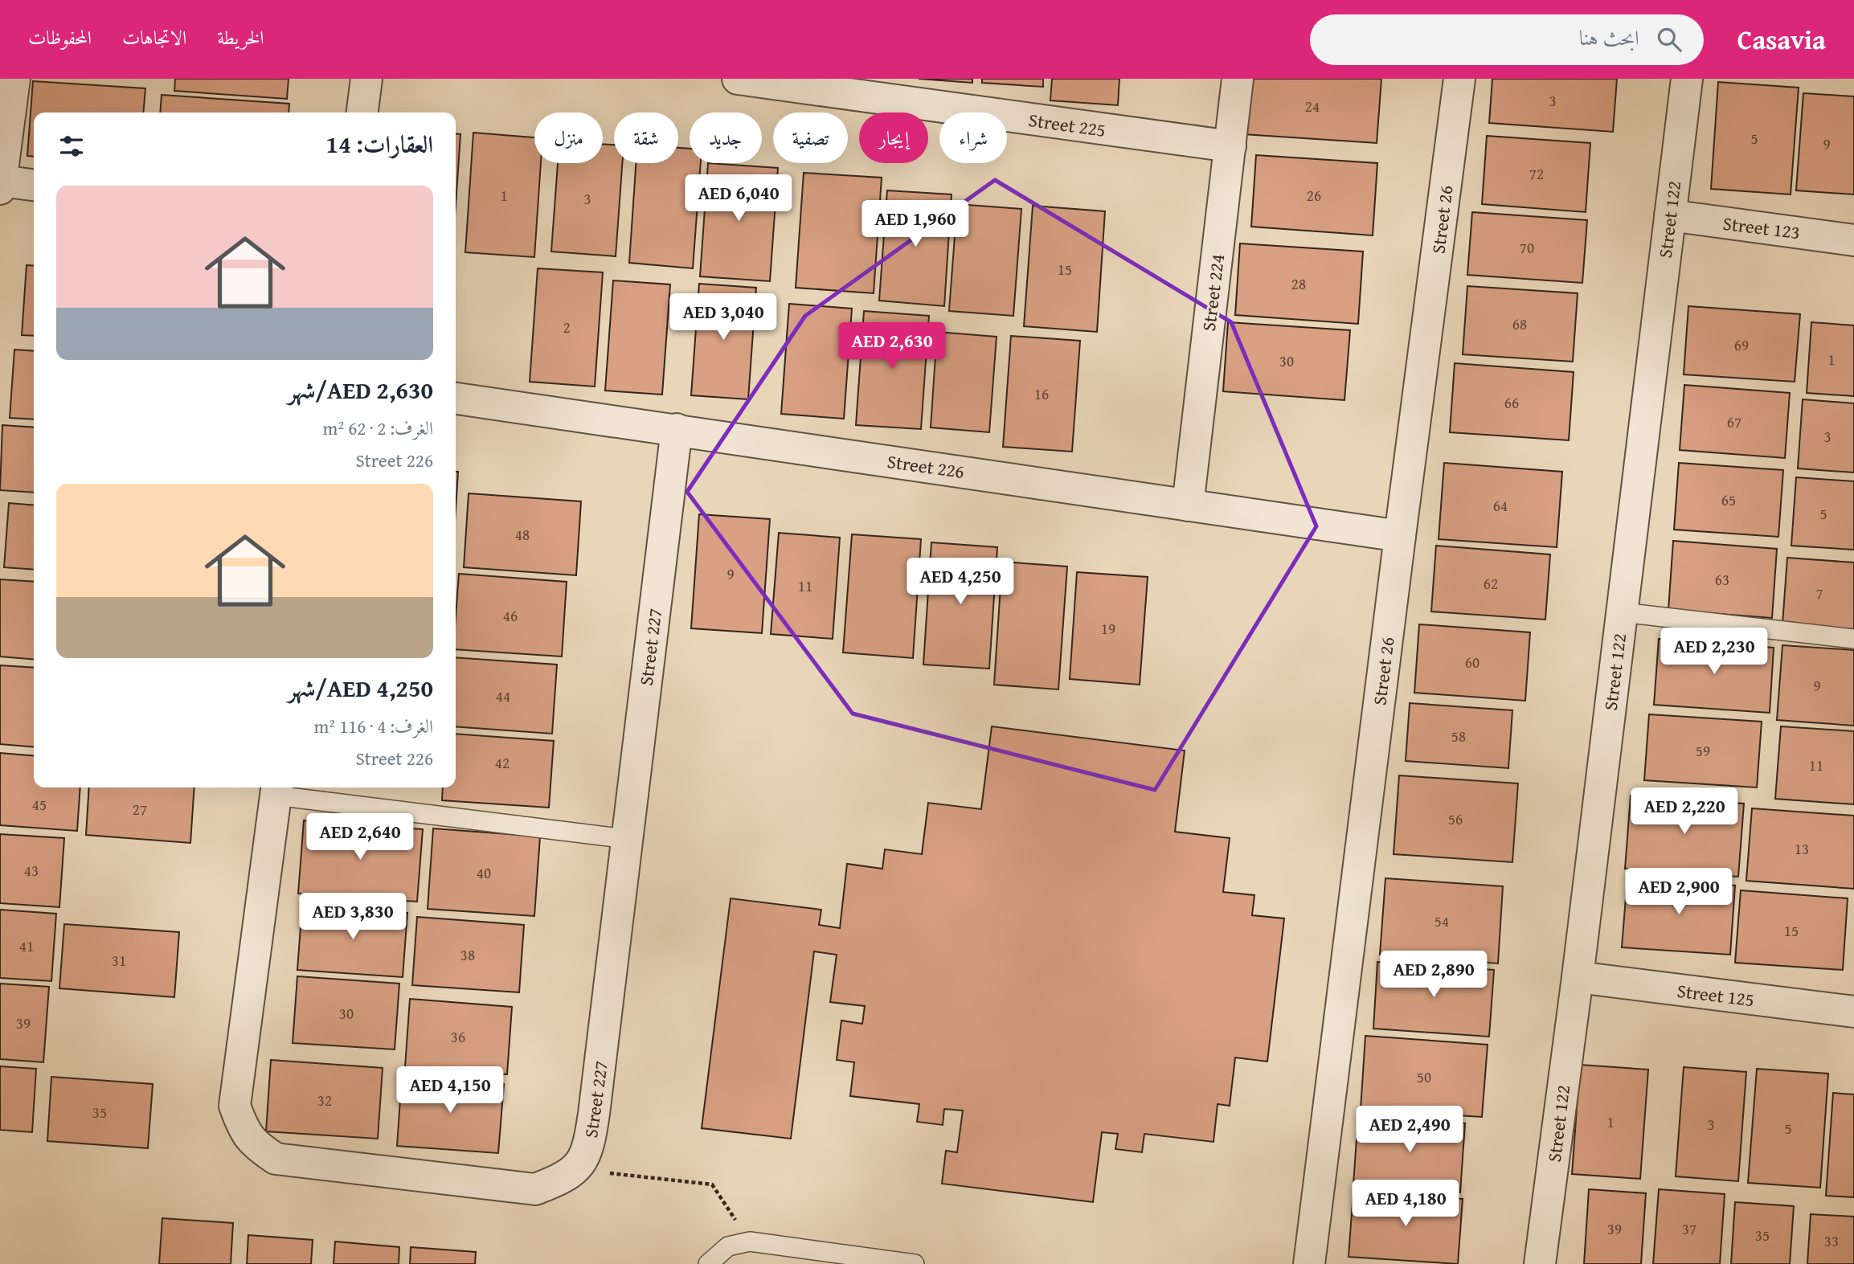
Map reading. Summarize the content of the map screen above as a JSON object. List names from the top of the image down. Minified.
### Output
{"streets":{"street":["Street 225","Street 26","Street 122","Street 123","Street 224","Street 226","Street 227","Street 125"]},"crossings":[["Street 225","Street 224"],["Street 26","Street 226"],["Street 122","Street 123"],["Street 122","Street 125"],["Street 224","Street 226"],["Street 226","Street 227"]],"house_numbers":["3","24","5","9","72","1","26","3","70","15","28","68","2","69","1","30","16","66","67","3","65","64","5","48","9","63","62","11","7","46","19","60","9","44","58","59","42","11","45","27","56","13","43","40","54","15","41","38","31","30","39","36","50","32","35","1","3","5","39","37","35","33"],"page":{"header":"Casavia","search":"ابحث هنا","nav":["الخريطة","الاتجاهات","المحفوظات"],"chip":["شراء","إيجار","تصفية","جديد","شقة","منزل"],"heading":"العقارات: 14","price":["AED 6,040","AED 1,960","AED 3,040","AED 2,630","AED 4,250","AED 2,230","AED 2,220","AED 2,640","AED 2,900","AED 3,830","AED 2,890","AED 4,150","AED 2,490","AED 4,180"],"list":[{"name":"AED 2,630/شهر","note":"الغرف: 2 · 62 m² · Street 226"},{"name":"AED 4,250/شهر","note":"الغرف: 4 · 116 m² · Street 226"}]}}
